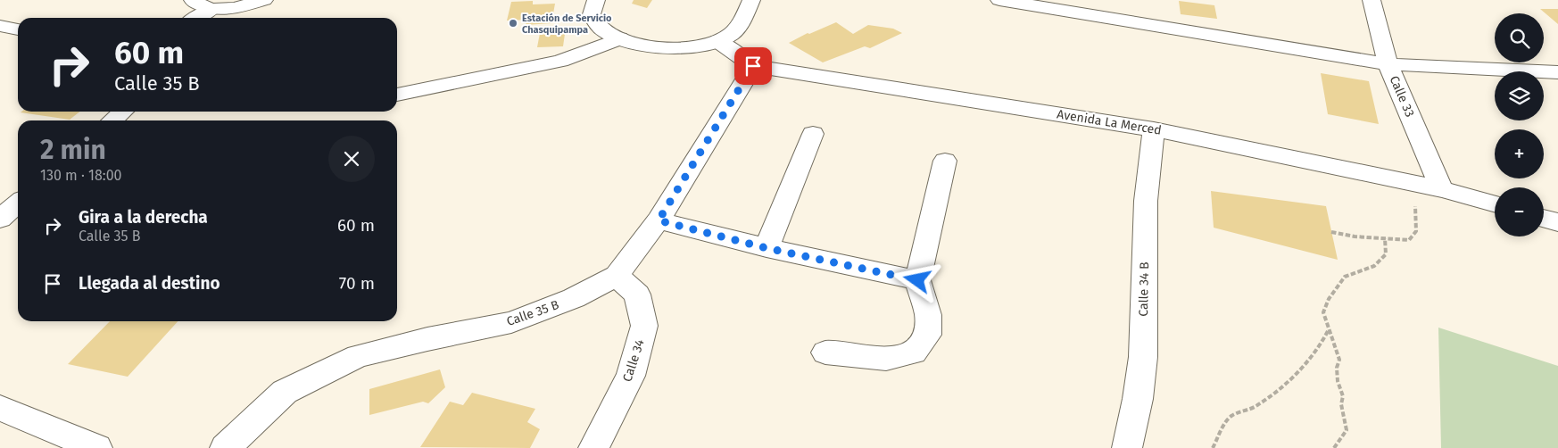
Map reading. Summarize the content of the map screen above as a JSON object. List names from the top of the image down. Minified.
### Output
{"streets":{"street":["Calle 33","Avenida La Merced","Calle 34 B","Calle 35 B","Calle 34"]},"crossings":[["Calle 33","Avenida La Merced"],["Avenida La Merced","Calle 34 B"],["Avenida La Merced","Calle 35 B"],["Calle 35 B","Calle 34"]],"places":["Estación de Servicio Chasquipampa"],"page":{"map_buttons":["+","−"],"turn":["60 m","Calle 35 B"],"heading":["2 min","130 m · 18:00"],"list":[{"name":"Gira a la derecha","note":"Calle 35 B","value":"60 m"},{"name":"Llegada al destino","value":"70 m"}]}}
